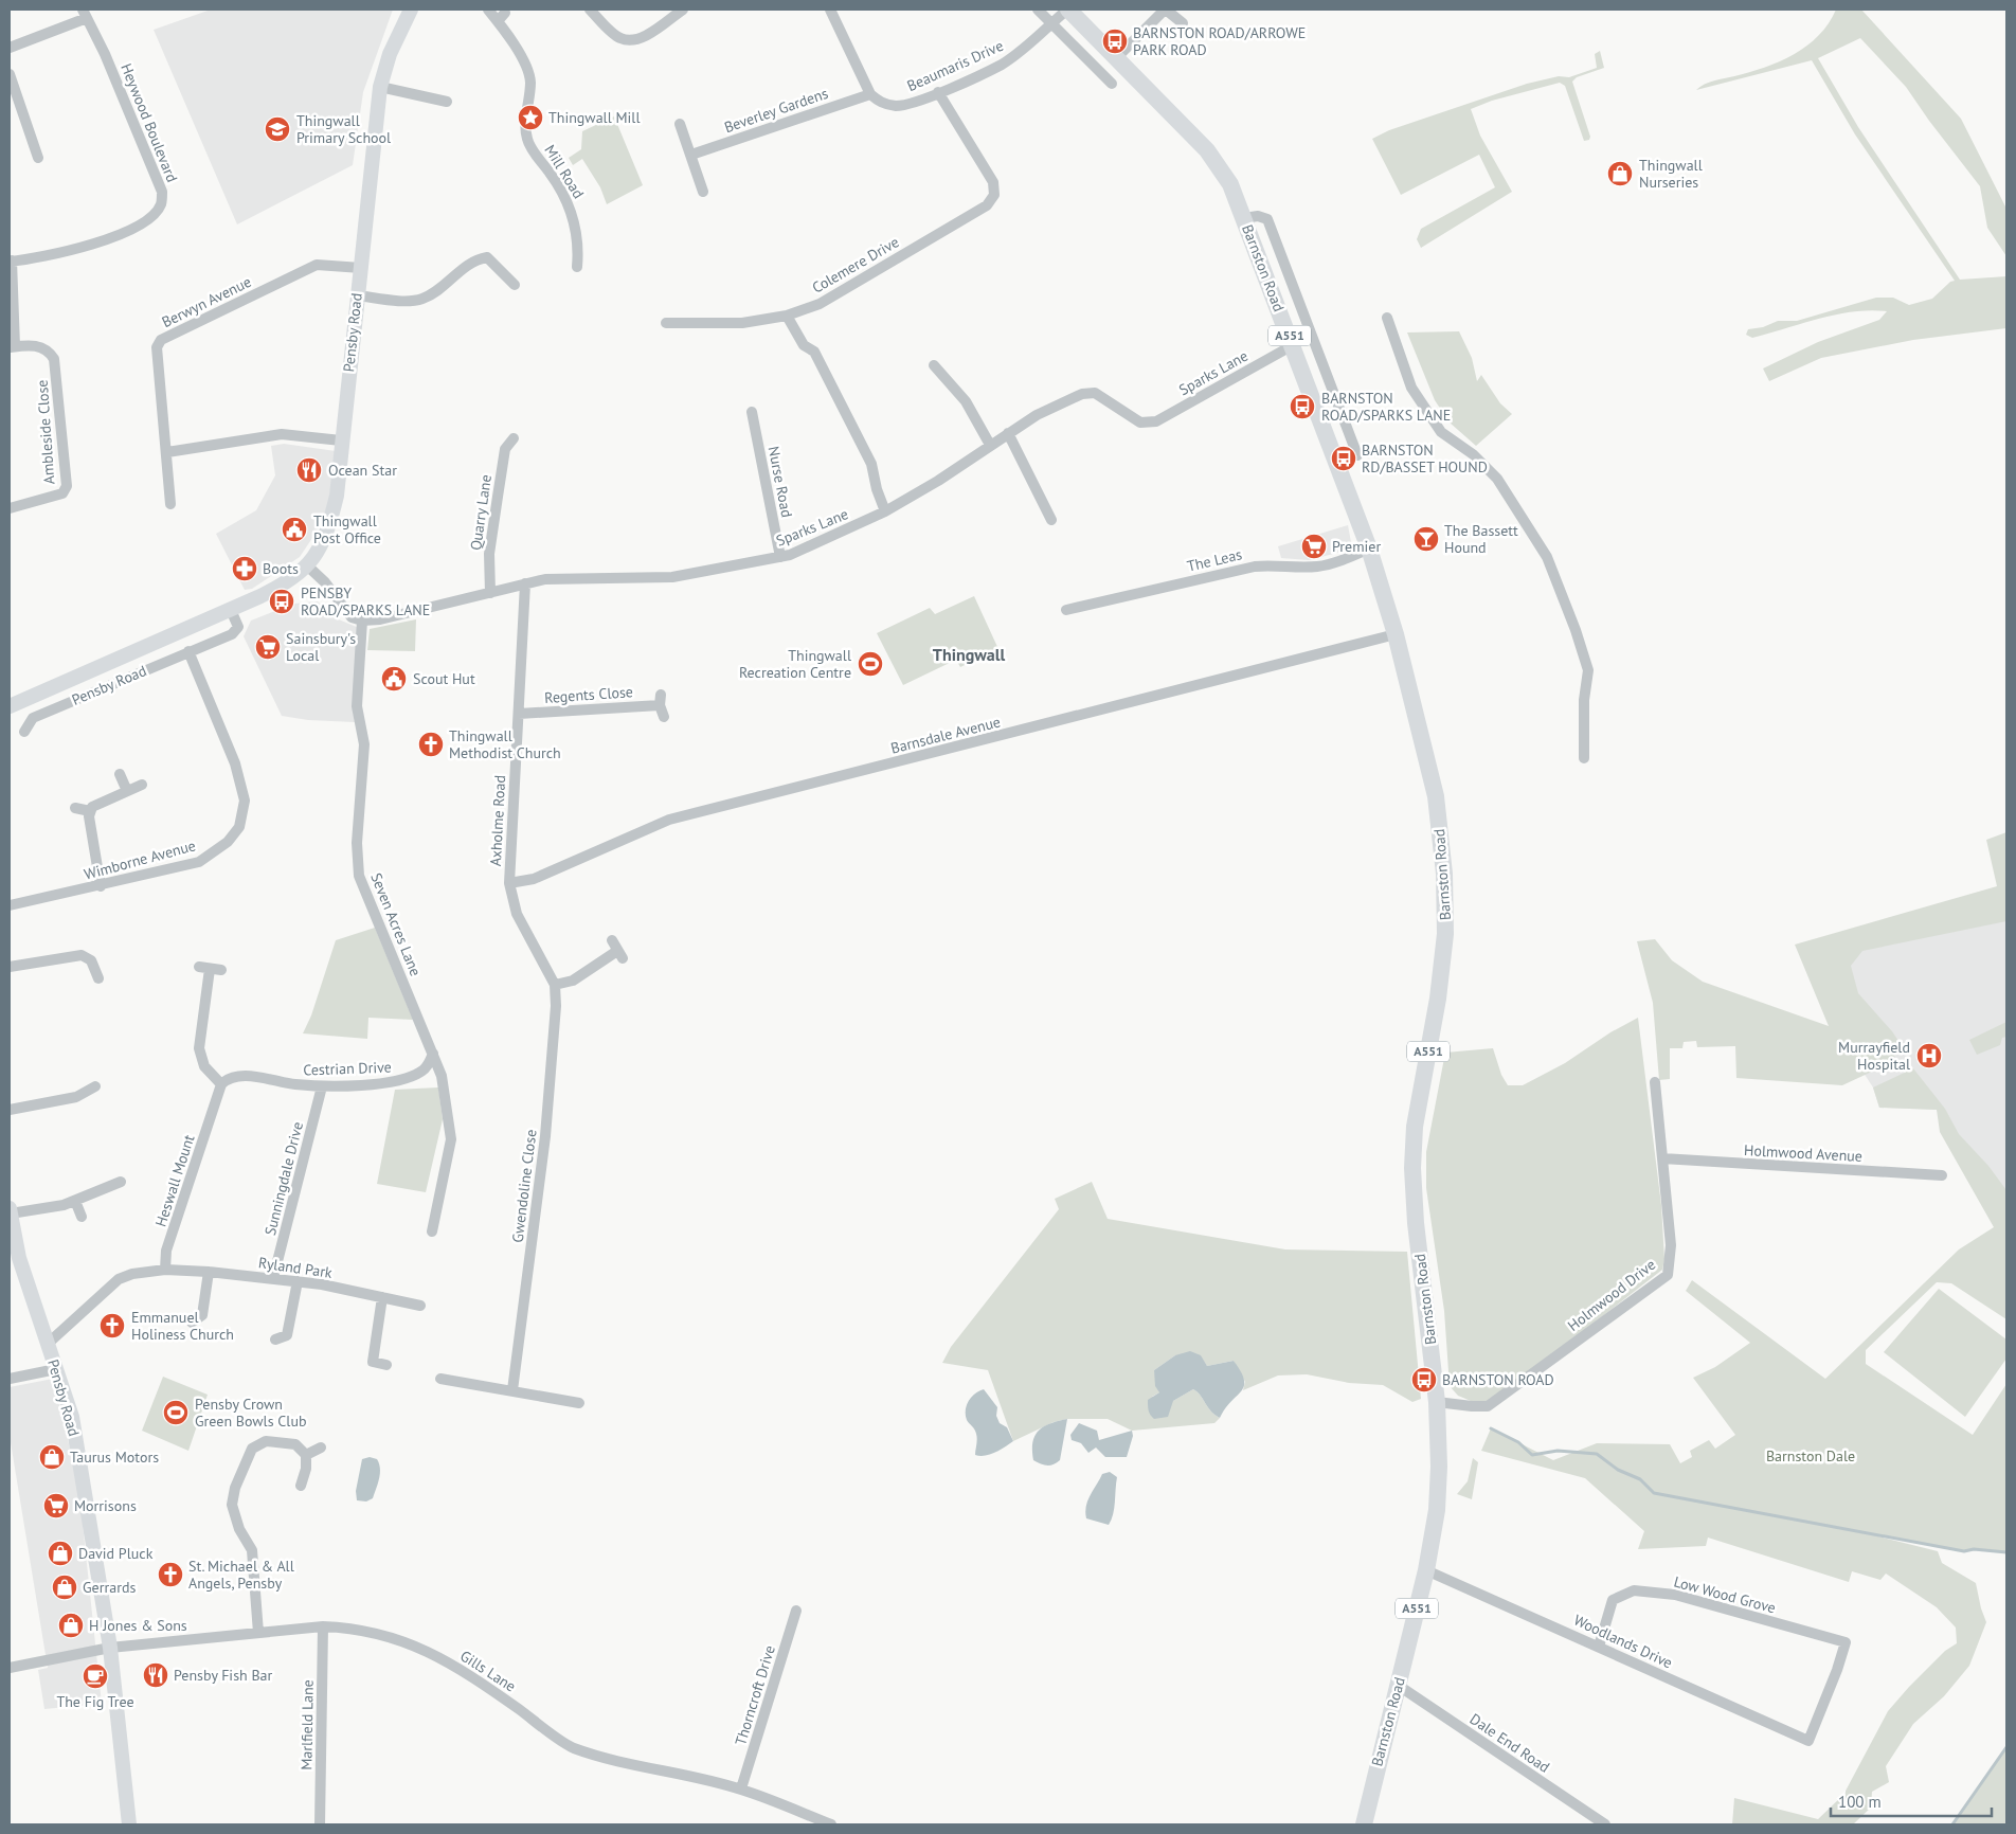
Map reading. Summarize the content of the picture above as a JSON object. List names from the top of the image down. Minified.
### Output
{"streets":{"main road":["Barnston Road","Pensby Road","A551"],"street":["Beaumaris Drive","Beverley Gardens","Heywood Boulevard","Mill Road","Colemere Drive","Berwyn Avenue","Sparks Lane","Ambleside Close","Nurse Road","Quarry Lane","The Leas","Regents Close","Barnsdale Avenue","Axholme Road","Wimborne Avenue","Seven Acres Lane","Cestrian Drive","Holmwood Avenue","Sunningdale Drive","Heswall Mount","Gwendoline Close","Ryland Park","Holmwood Drive","Low Wood Grove","Woodlands Drive","Gills Lane","Thorncroft Drive","Marlfield Lane","Dale End Road"]},"crossings":[["Beaumaris Drive","Beverley Gardens"],["Beaumaris Drive","Colemere Drive"],["Beaumaris Drive","Barnston Road"],["Heywood Boulevard","Ambleside Close"],["Barnston Road","Sparks Lane"],["Barnston Road","The Leas"],["Barnston Road","Barnsdale Avenue"],["Barnston Road","Holmwood Drive"],["Barnston Road","Woodlands Drive"],["Barnston Road","Dale End Road"],["Berwyn Avenue","Pensby Road"],["Pensby Road","Wimborne Avenue"],["Pensby Road","Gills Lane"],["Sparks Lane","Nurse Road"],["Sparks Lane","Quarry Lane"],["Sparks Lane","Axholme Road"],["Sparks Lane","Seven Acres Lane"],["Regents Close","Axholme Road"],["Barnsdale Avenue","Axholme Road"],["Axholme Road","Gwendoline Close"],["Seven Acres Lane","Cestrian Drive"],["Cestrian Drive","Sunningdale Drive"],["Cestrian Drive","Heswall Mount"],["Holmwood Avenue","Holmwood Drive"],["Sunningdale Drive","Ryland Park"],["Heswall Mount","Ryland Park"],["Low Wood Grove","Woodlands Drive"],["Gills Lane","Thorncroft Drive"],["Gills Lane","Marlfield Lane"]],"districts":["Thingwall"],"parks":["Barnston Dale"],"places":{"bus stop":["BARNSTON ROAD/ARROWE PARK ROAD","BARNSTON ROAD/SPARKS LANE","BARNSTON RD/BASSET HOUND","PENSBY ROAD/SPARKS LANE","BARNSTON ROAD"],"place":["Thingwall Mill"],"school or university":["Thingwall Primary School"],"shop":["Thingwall Nurseries","Taurus Motors","David Pluck","Gerrards","H Jones & Sons"],"restaurant":["Ocean Star","Pensby Fish Bar"],"public building":["Thingwall Post Office","Scout Hut"],"bar":["The Bassett Hound"],"supermarket":["Premier","Sainsbury's Local","Morrisons"],"pharmacy":["Boots"],"sports":["Thingwall Recreation Centre","Pensby Crown Green Bowls Club"],"church":["Thingwall Methodist Church","Emmanuel Holiness Church","St. Michael & All Angels, Pensby"],"hospital":["Murrayfield Hospital"],"cafe":["The Fig Tree"]},"scale_bar":"100 m"}
